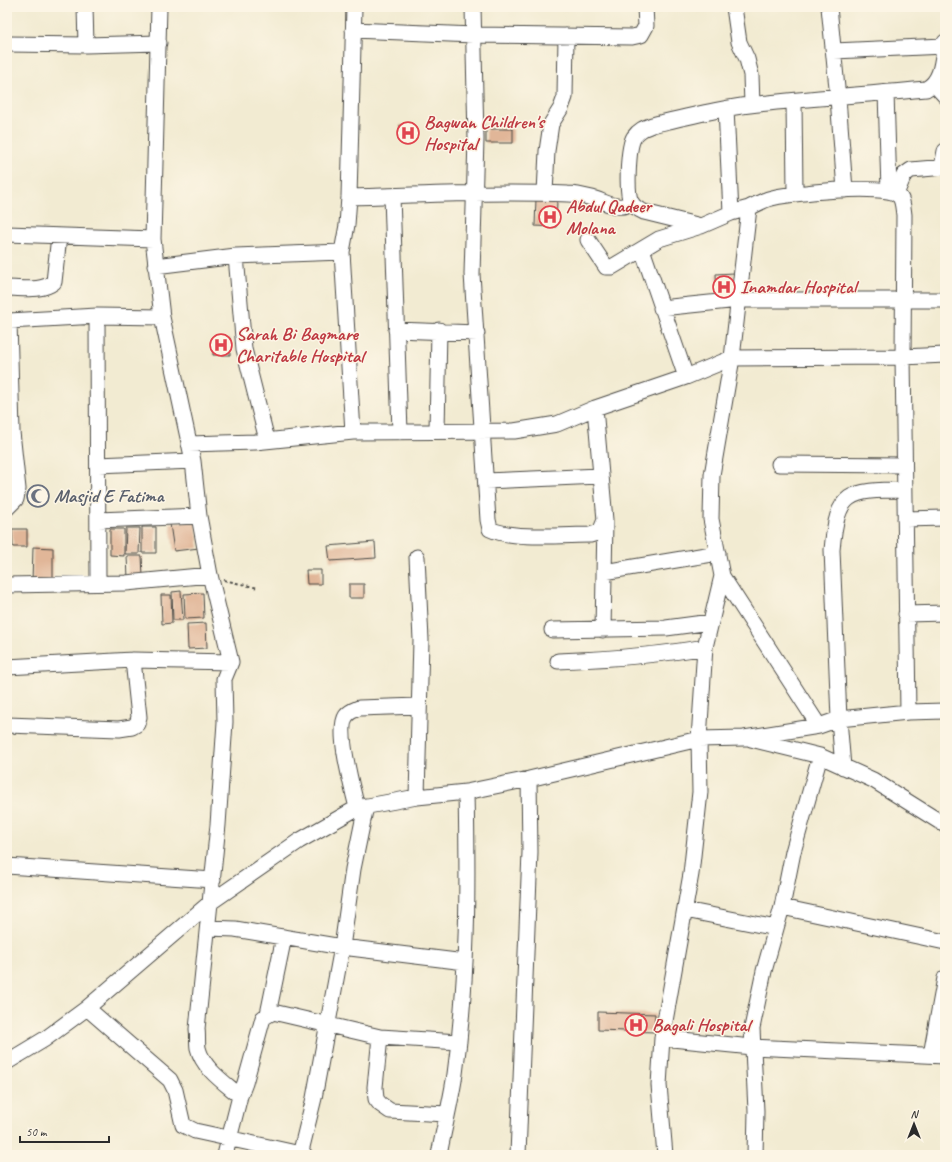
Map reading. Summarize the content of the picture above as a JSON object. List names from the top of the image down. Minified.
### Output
{"places":{"hospital":["Bagwan Children's Hospital","Abdul Qadeer Molana","Inamdar Hospital","Sarah Bi Bagmare Charitable Hospital","Bagali Hospital"],"mosque":["Masjid E Fatima"]},"scale_bar":"50 m","north":"top"}
